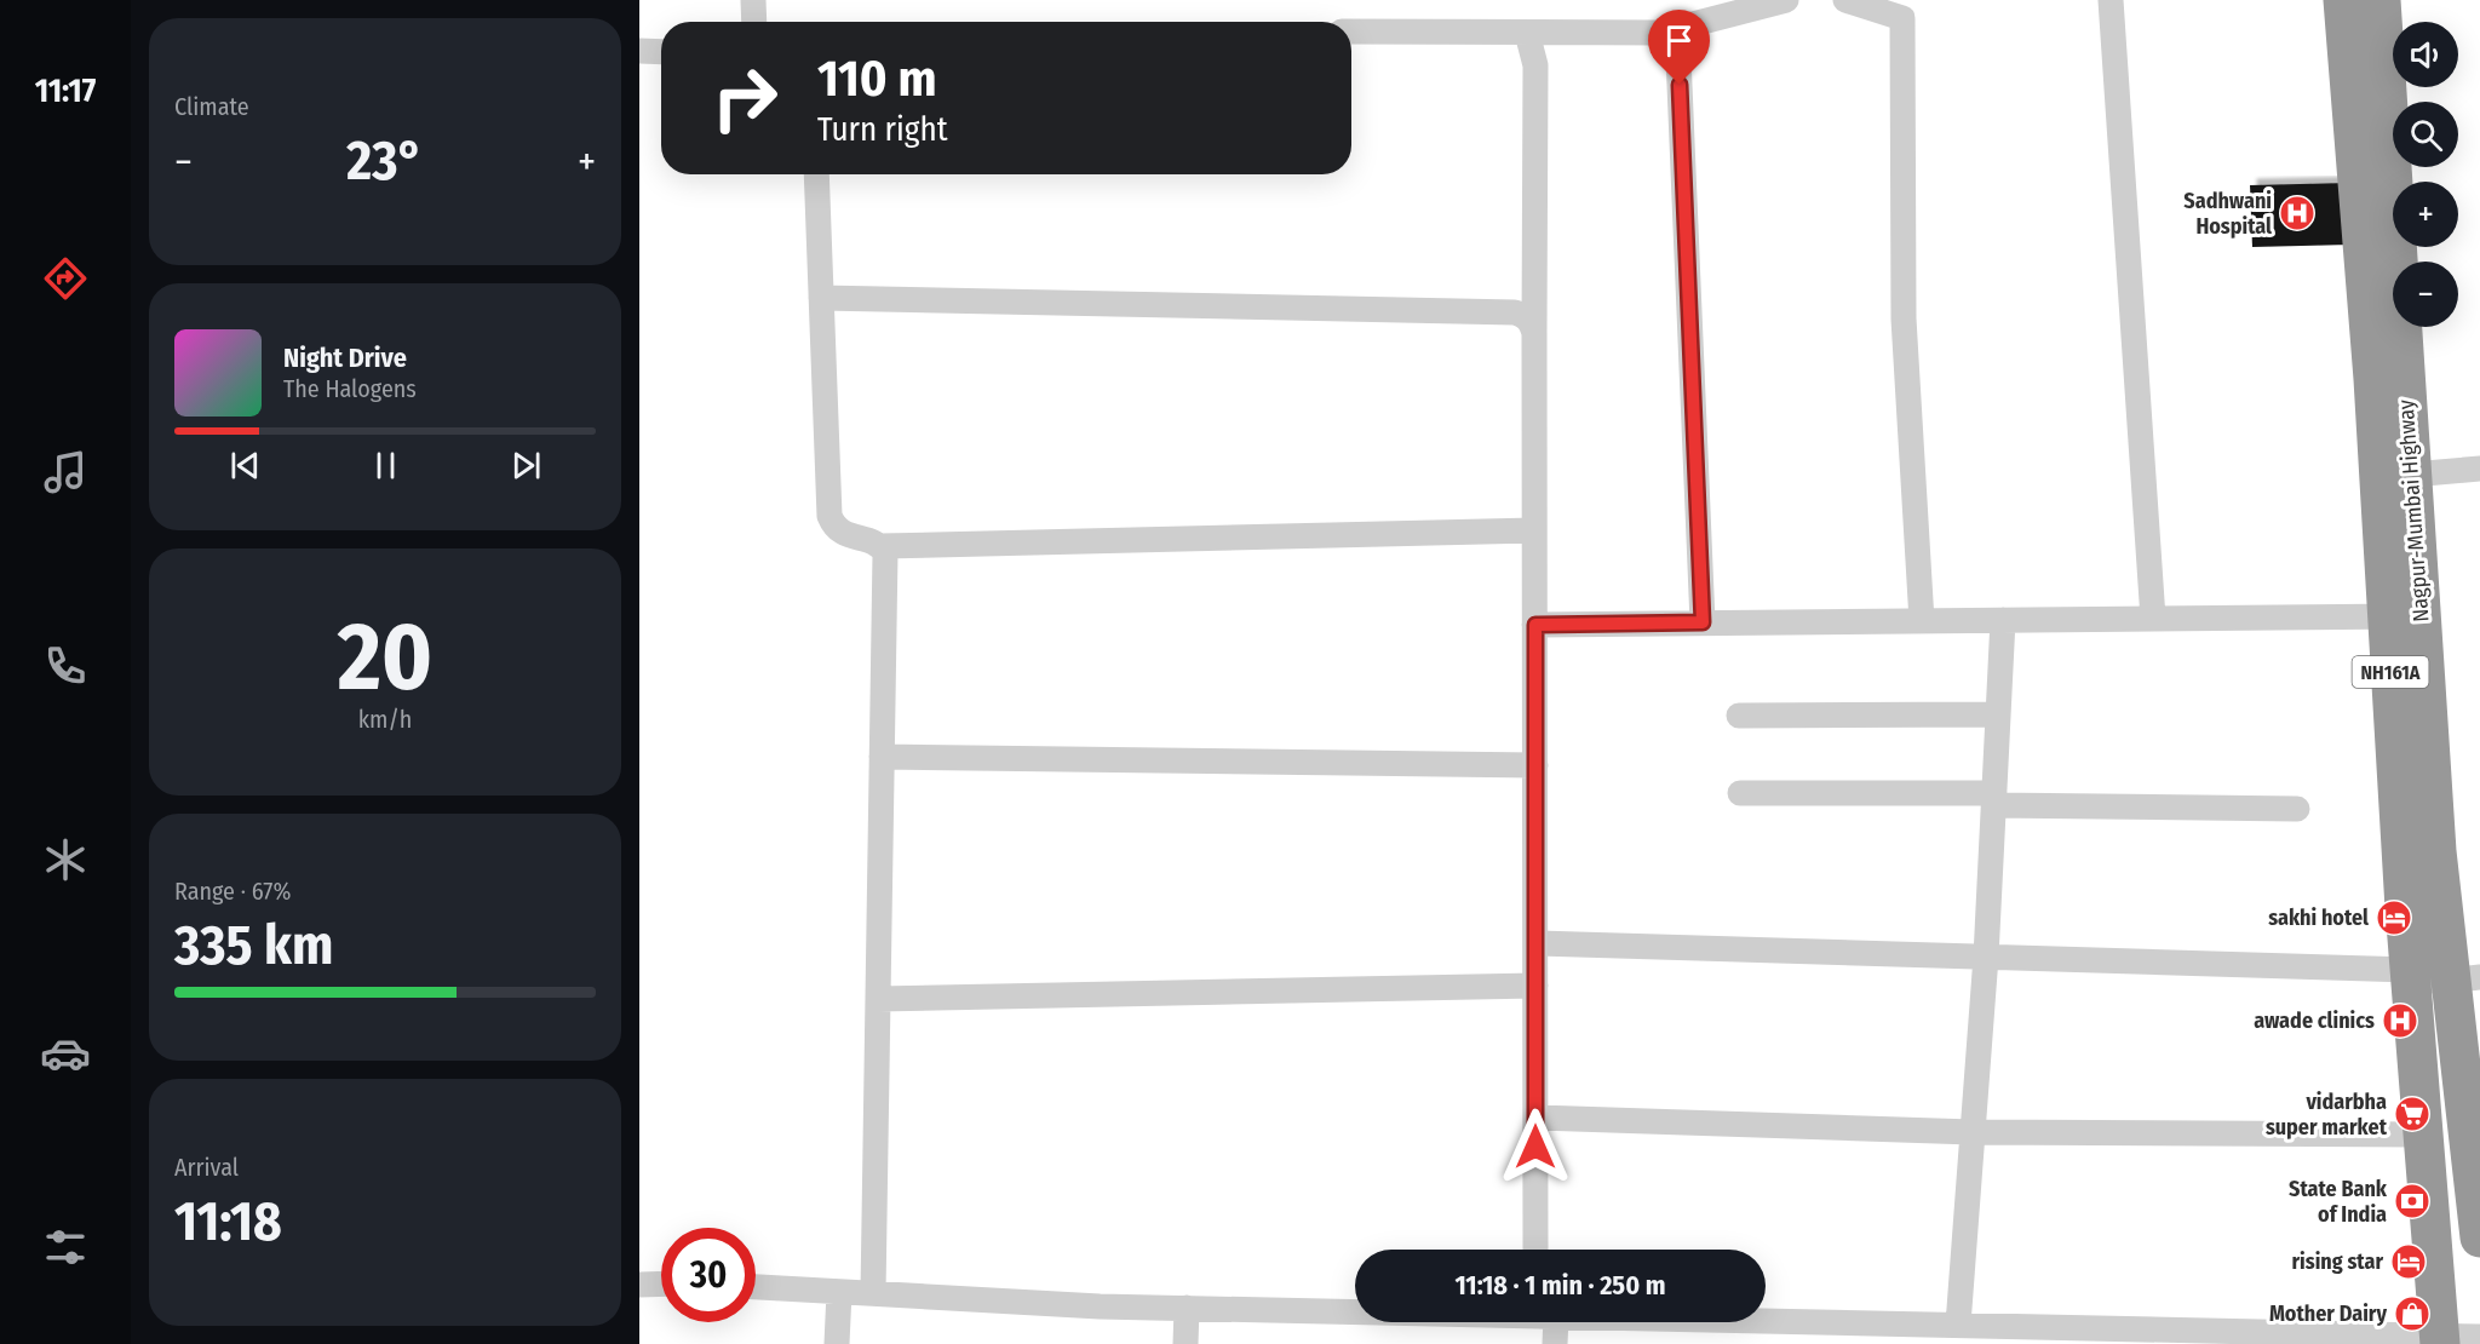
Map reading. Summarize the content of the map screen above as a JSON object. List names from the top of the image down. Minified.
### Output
{"streets":{"highway":["Nagpur-Mumbai Highway","NH161A"]},"crossings":[["Nagpur-Mumbai Highway","NH161A"]],"places":{"hospital":["Sadhwani Hospital","awade clinics"],"hotel":["sakhi hotel","rising star"],"supermarket":["vidarbha super market"],"bank":["State Bank of India"],"shop":["Mother Dairy"]},"page":{"tabs":"11:17","tile":["Climate",["20","km/h"],["Range · 67%","335 km"],["Arrival","11:18"]],"map_buttons":["+","−"],"turn":["110 m","Turn right"],"heat":["−","23°","+"],"song":["Night Drive","The Halogens"],"limit":"30","trip":"11:18 · 1 min · 250 m"}}
